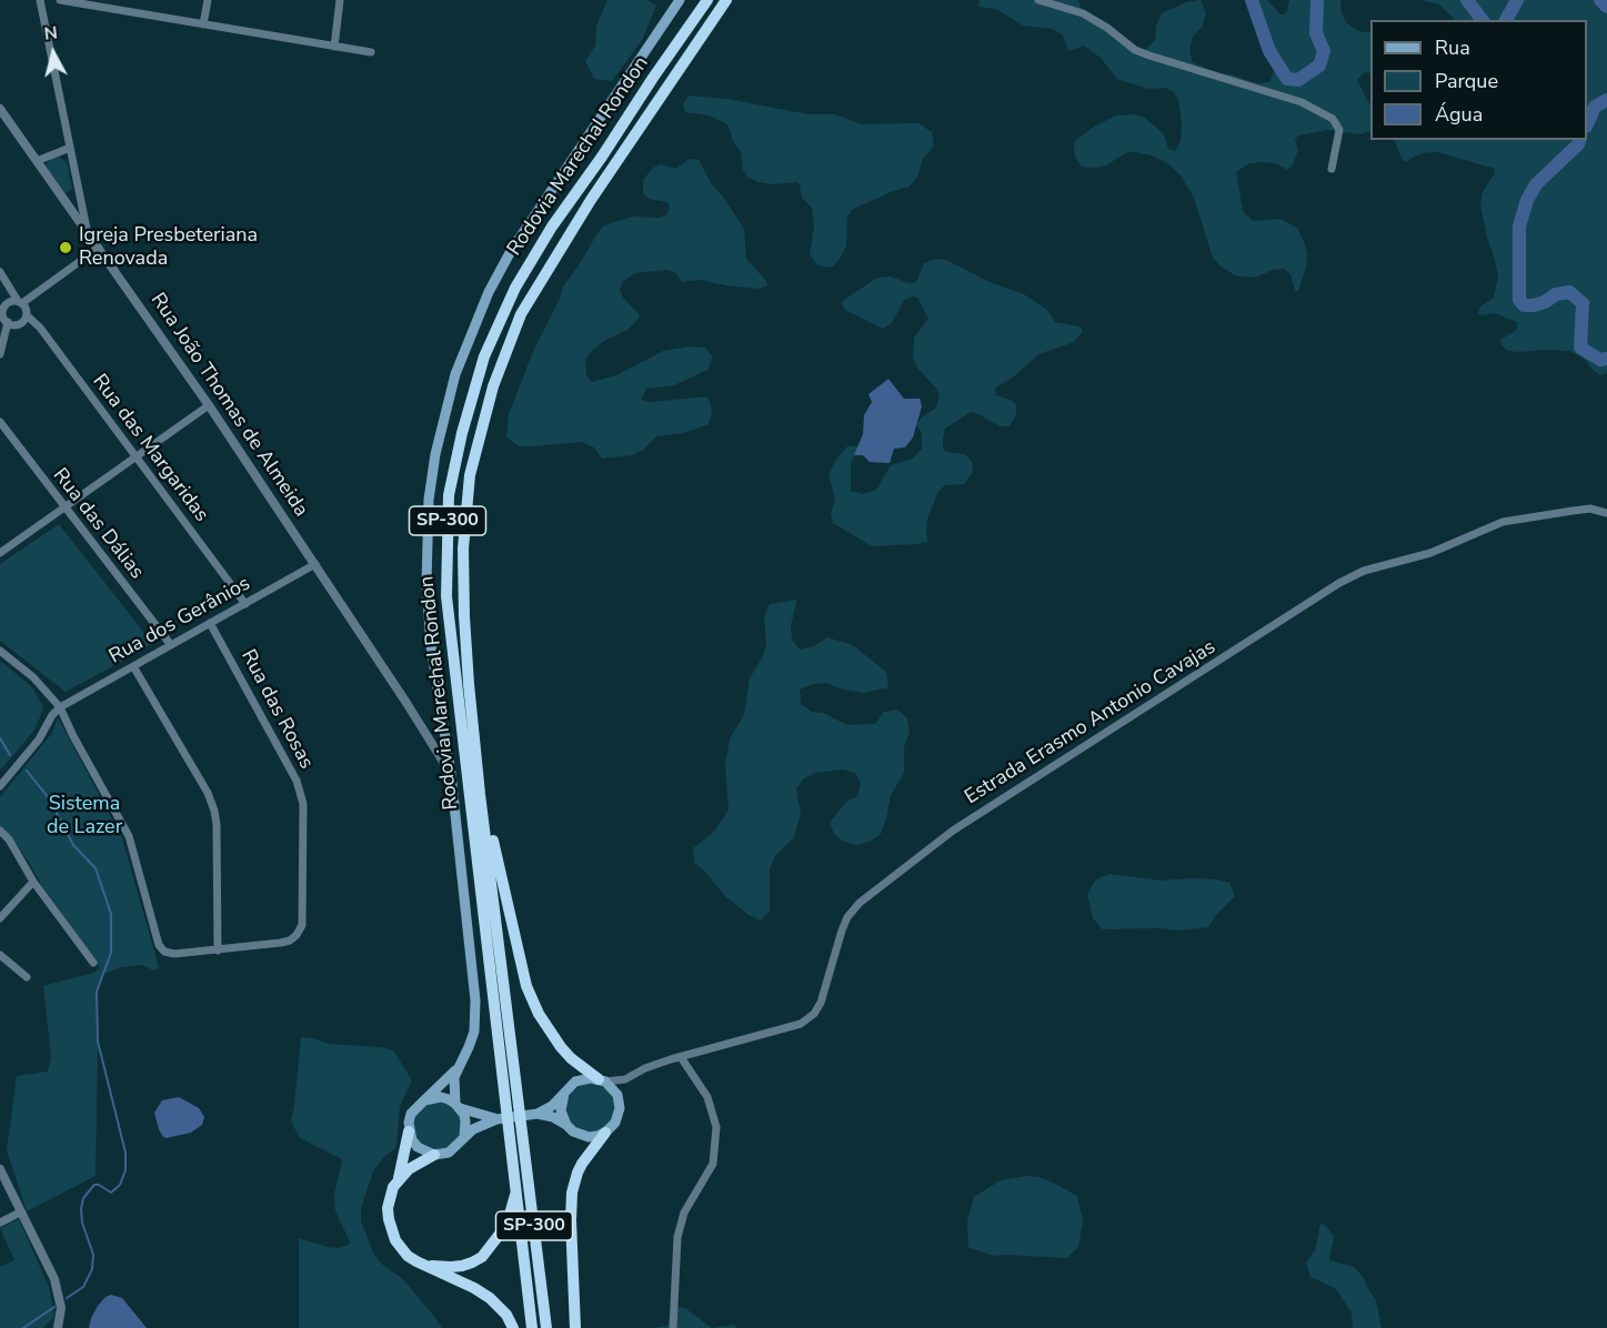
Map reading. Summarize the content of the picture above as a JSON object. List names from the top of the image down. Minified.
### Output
{"streets":{"highway":["Rodovia Marechal Rondon","SP-300"],"street":["Rua João Thomas de Almeida","Rua das Margaridas","Rua das Dálias","Rua dos Gerânios","Rua das Rosas","Estrada Erasmo Antonio Cavajas"]},"crossings":[["Rua João Thomas de Almeida","Rua dos Gerânios"],["Rua das Margaridas","Rua dos Gerânios"],["Rua das Dálias","Rua dos Gerânios"],["Rua dos Gerânios","Rua das Rosas"]],"parks":["Sistema de Lazer"],"places":["Igreja Presbeteriana Renovada"],"legend":["Rua","Parque","Água"],"north":"top"}
